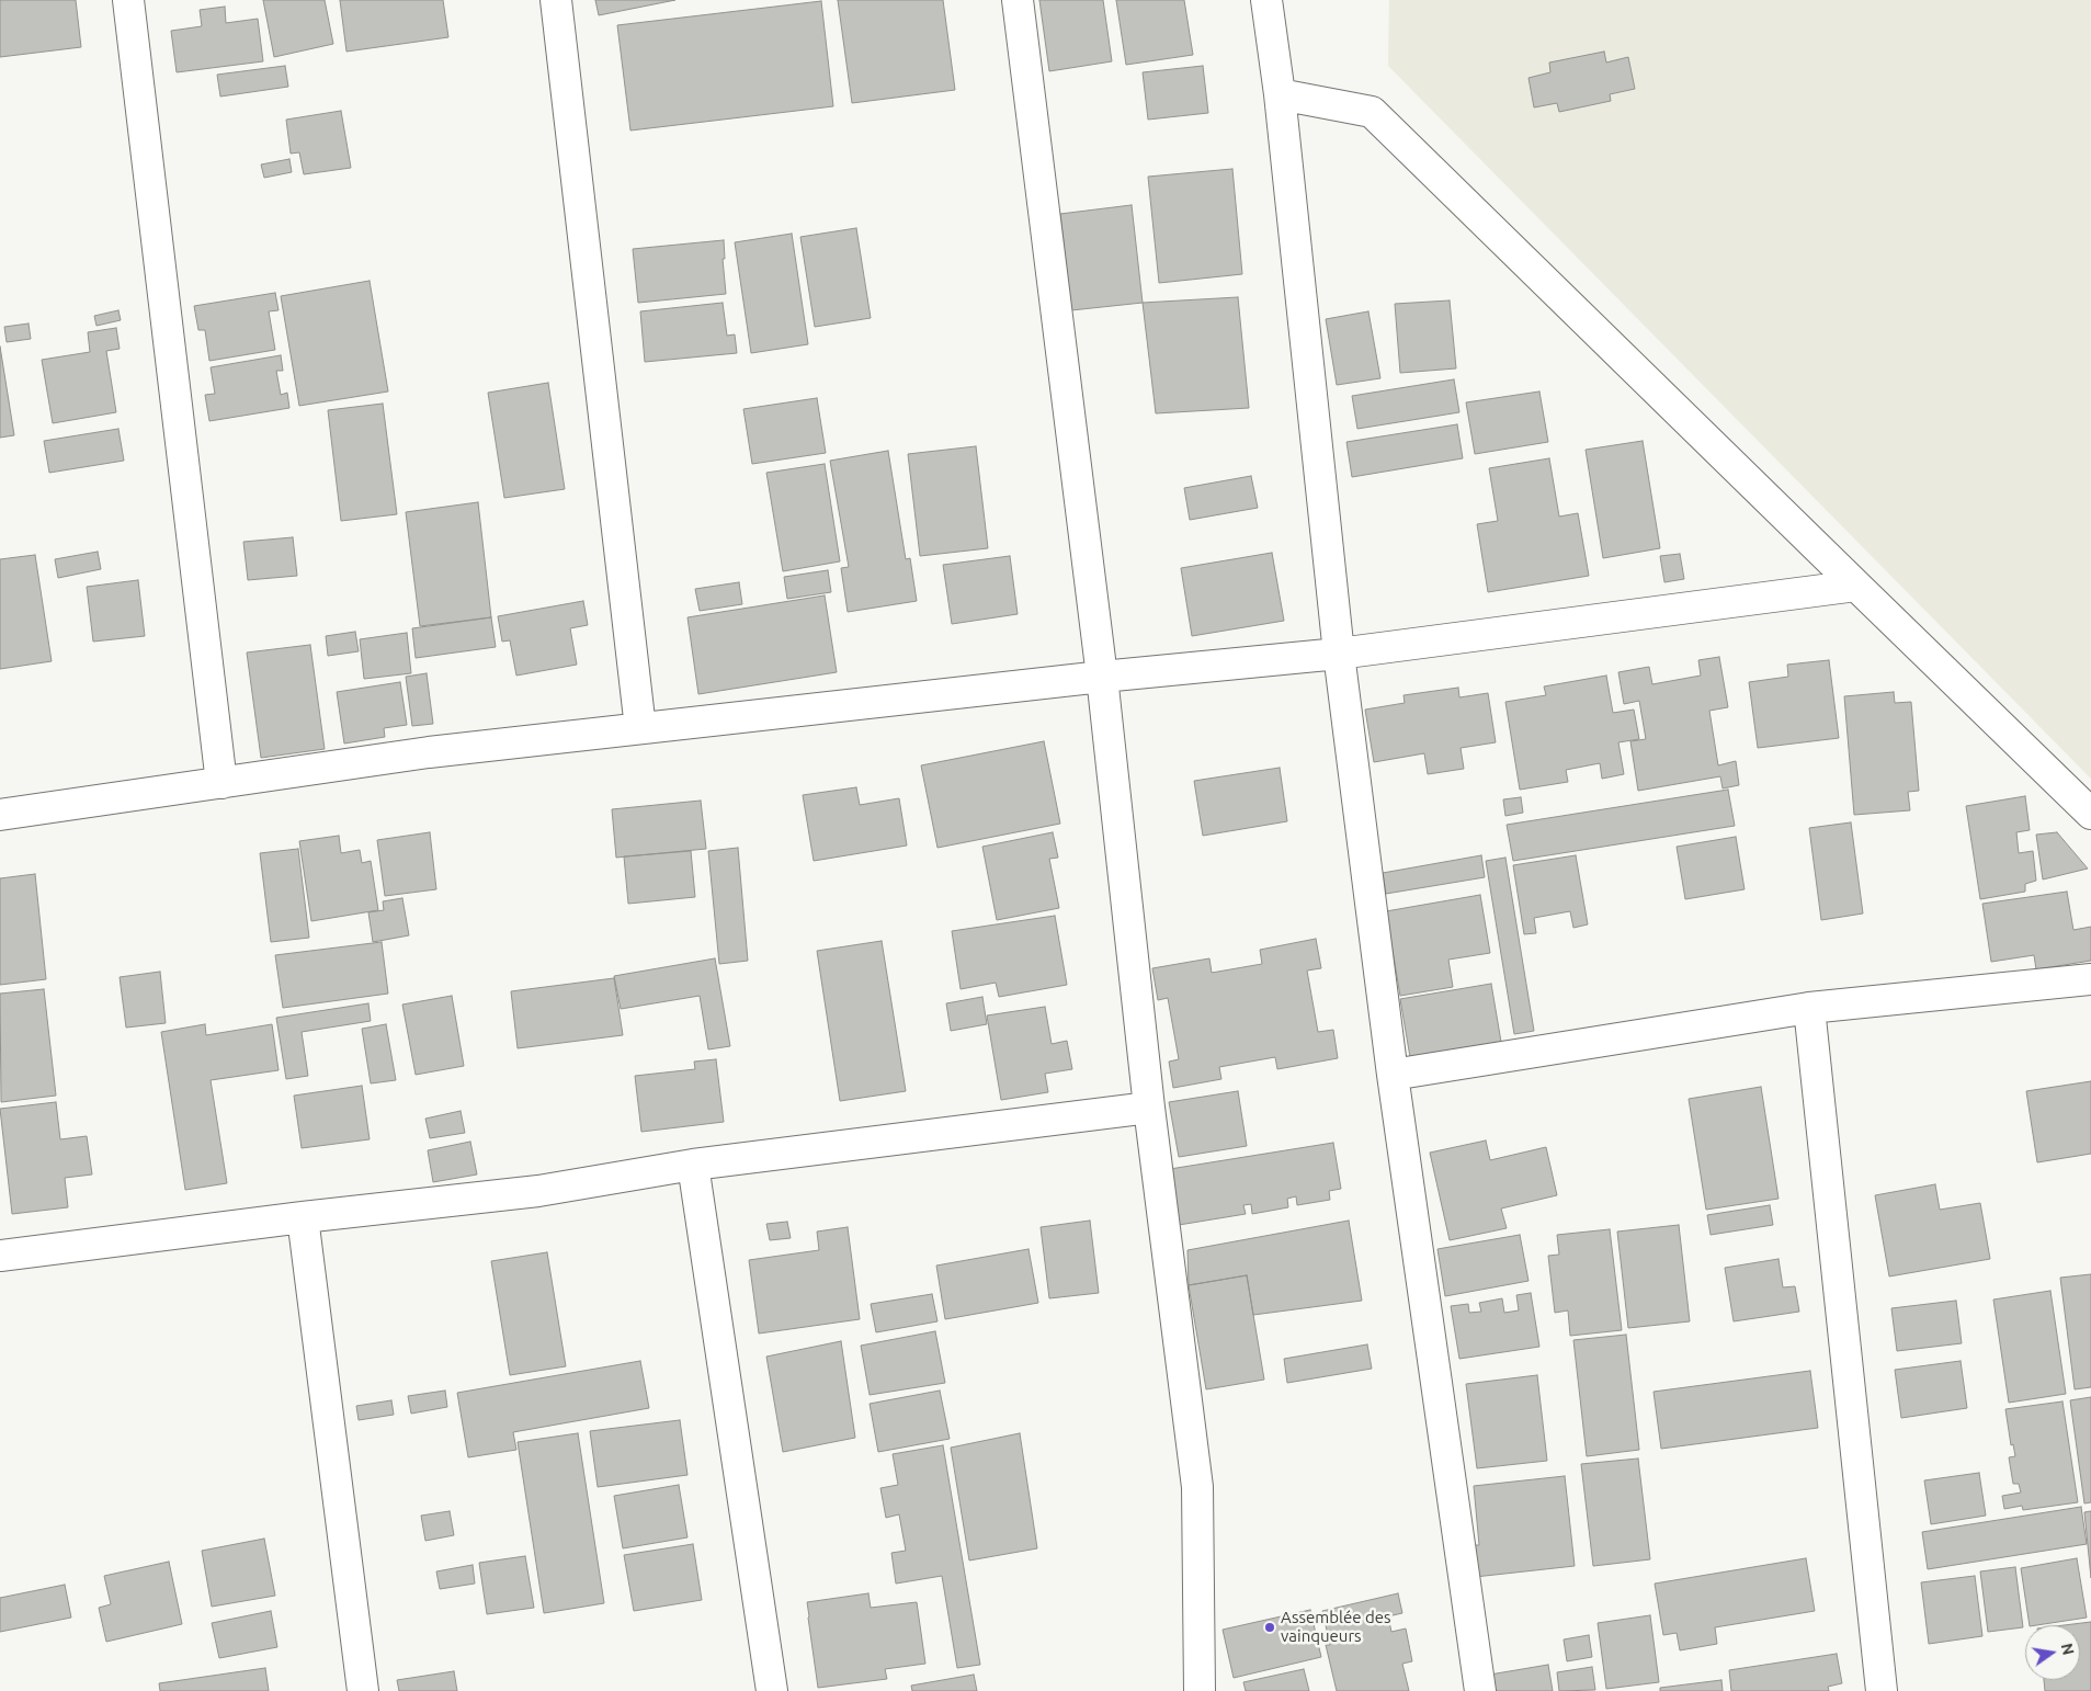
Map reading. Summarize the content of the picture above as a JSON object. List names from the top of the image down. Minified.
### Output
{"places":["Assemblée des vainqueurs"],"north":"right"}
